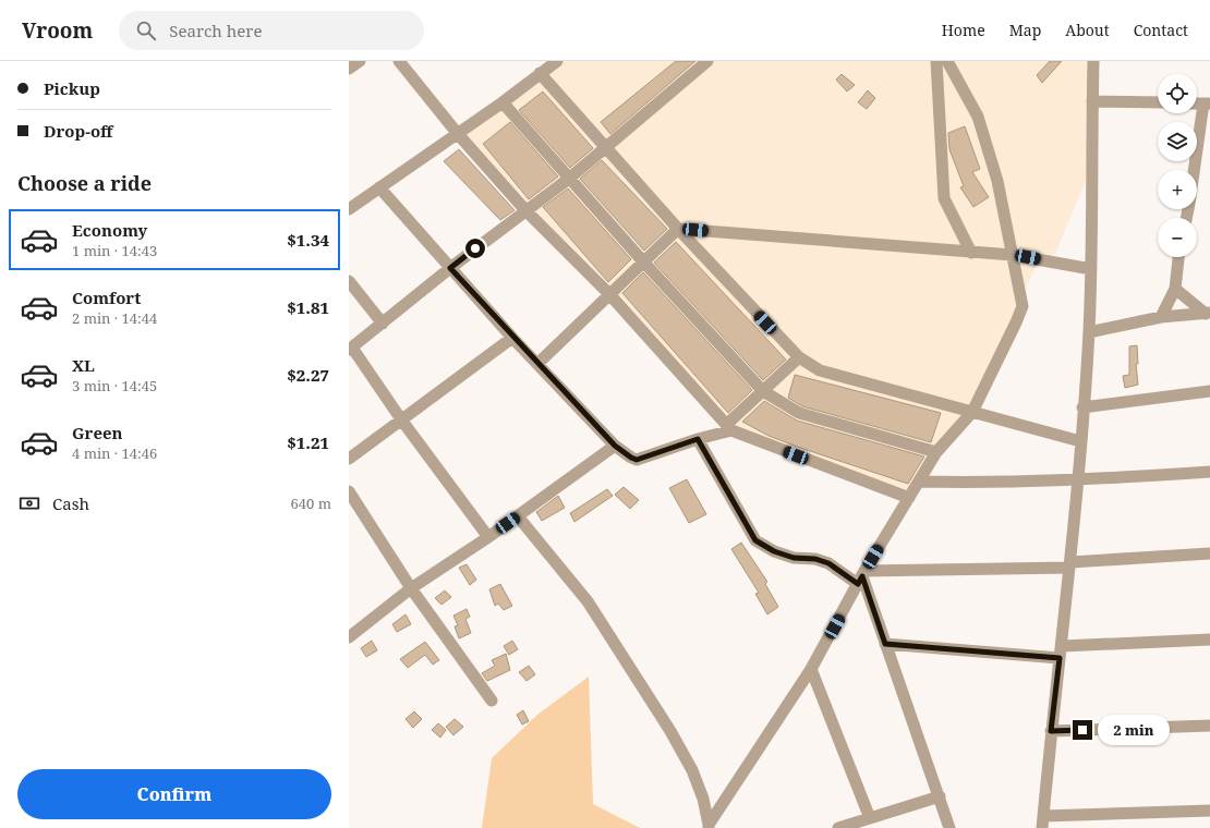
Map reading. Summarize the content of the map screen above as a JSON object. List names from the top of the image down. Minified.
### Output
{"page":{"header":"Vroom","search":"Search here","nav":["Home","Map","About","Contact"],"banner":["Pickup","Drop-off"],"map_buttons":["+","−"],"heading":"Choose a ride","list":[{"name":"Economy","note":"1 min · 14:43","value":"$1.34"},{"name":"Comfort","note":"2 min · 14:44","value":"$1.81"},{"name":"XL","note":"3 min · 14:45","value":"$2.27"},{"name":"Green","note":"4 min · 14:46","value":"$1.21"}],"pay":["Cash","640 m"],"bubble":"2 min","buttons":"Confirm"}}
